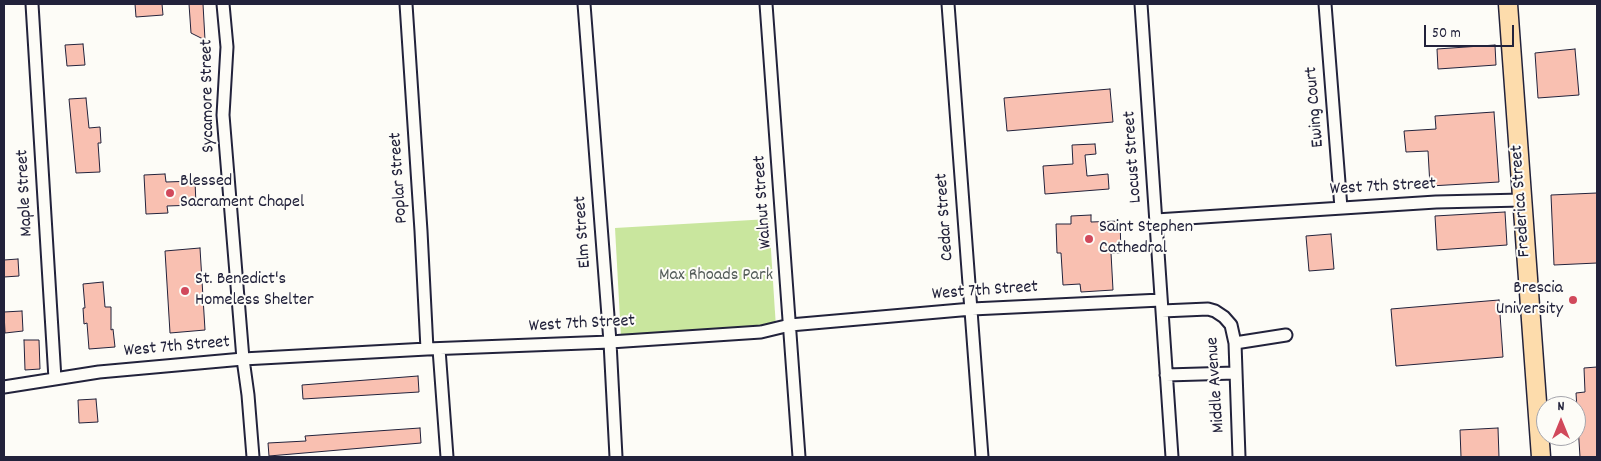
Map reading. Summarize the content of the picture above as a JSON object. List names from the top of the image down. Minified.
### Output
{"streets":{"main road":["Frederica Street"],"street":["Sycamore Street","Ewing Court","Locust Street","Poplar Street","West 7th Street","Maple Street","Walnut Street","Cedar Street","Elm Street","Middle Avenue"]},"crossings":[["Sycamore Street","West 7th Street"],["Ewing Court","West 7th Street"],["Locust Street","West 7th Street"],["Locust Street","Middle Avenue"],["Poplar Street","West 7th Street"],["West 7th Street","Maple Street"],["West 7th Street","Frederica Street"],["West 7th Street","Walnut Street"],["West 7th Street","Cedar Street"],["West 7th Street","Elm Street"],["West 7th Street","Middle Avenue"]],"parks":["Max Rhoads Park"],"places":["Blessed Sacrament Chapel","Saint Stephen Cathedral","St. Benedict's Homeless Shelter","Brescia University"],"scale_bar":"50 m","north":"top"}
